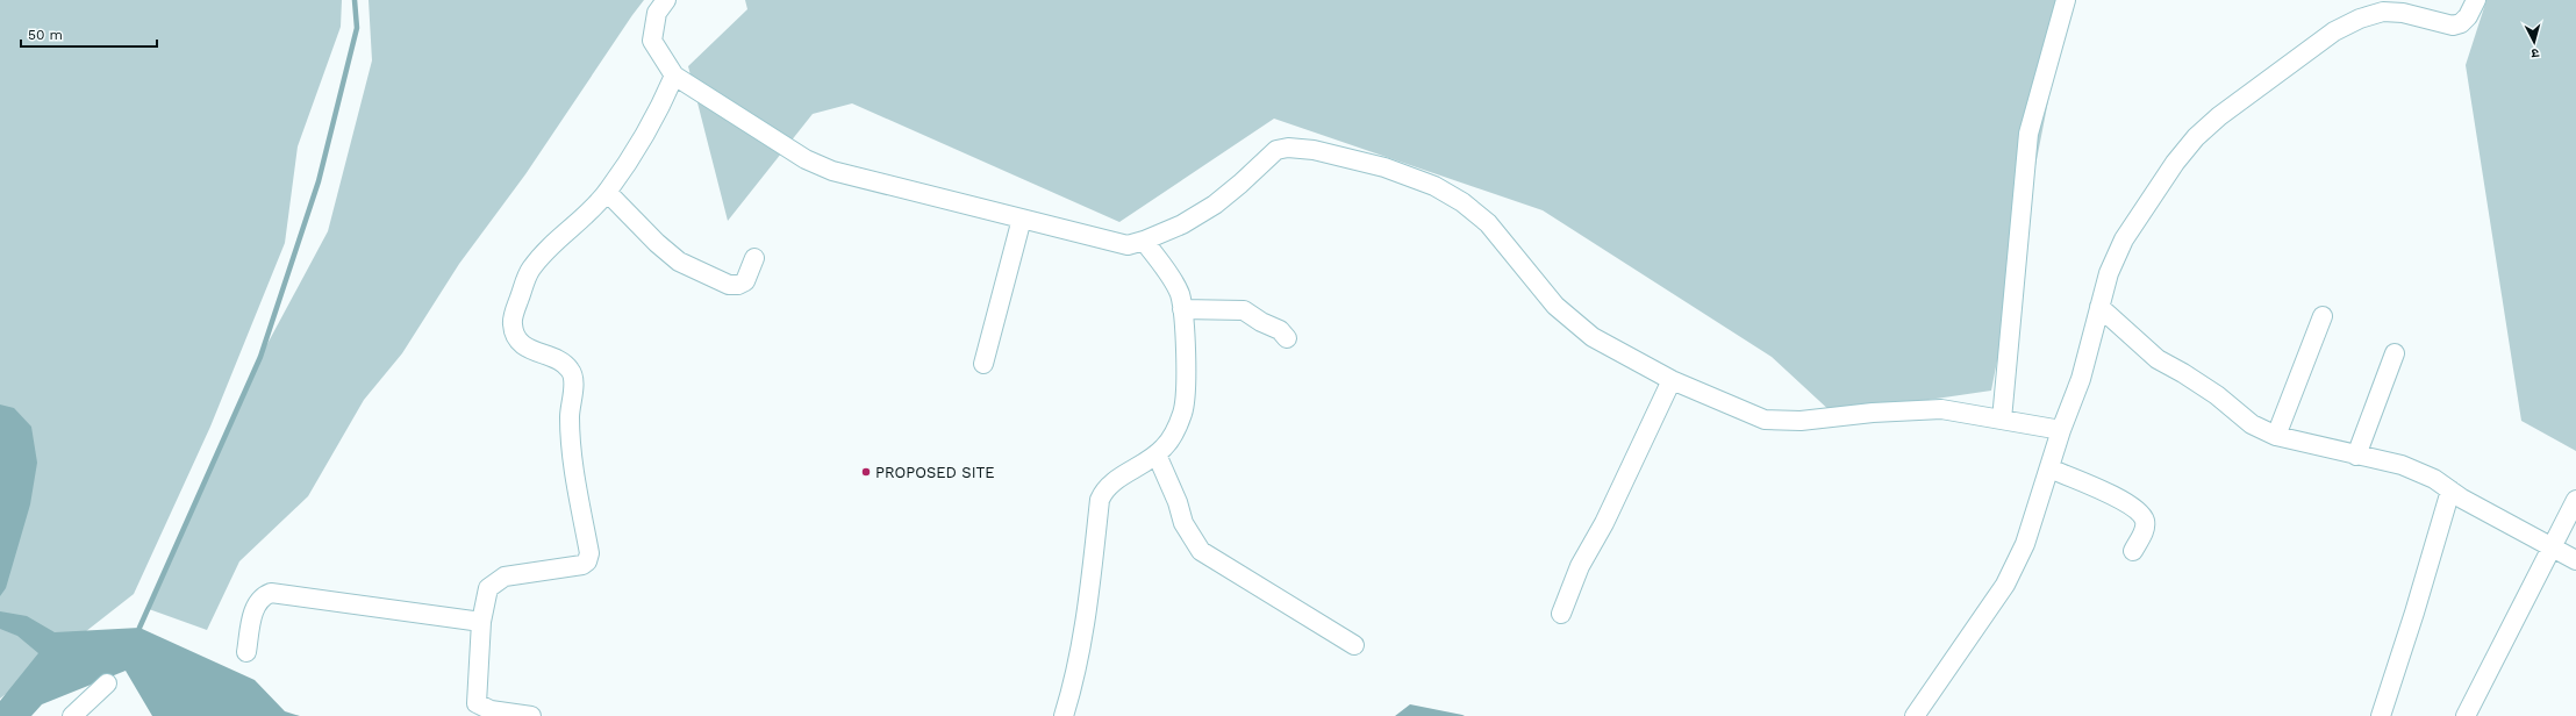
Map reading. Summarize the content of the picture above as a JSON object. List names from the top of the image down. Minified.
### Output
{"places":["PROPOSED SITE"],"scale_bar":"50 m","north":"bottom"}
